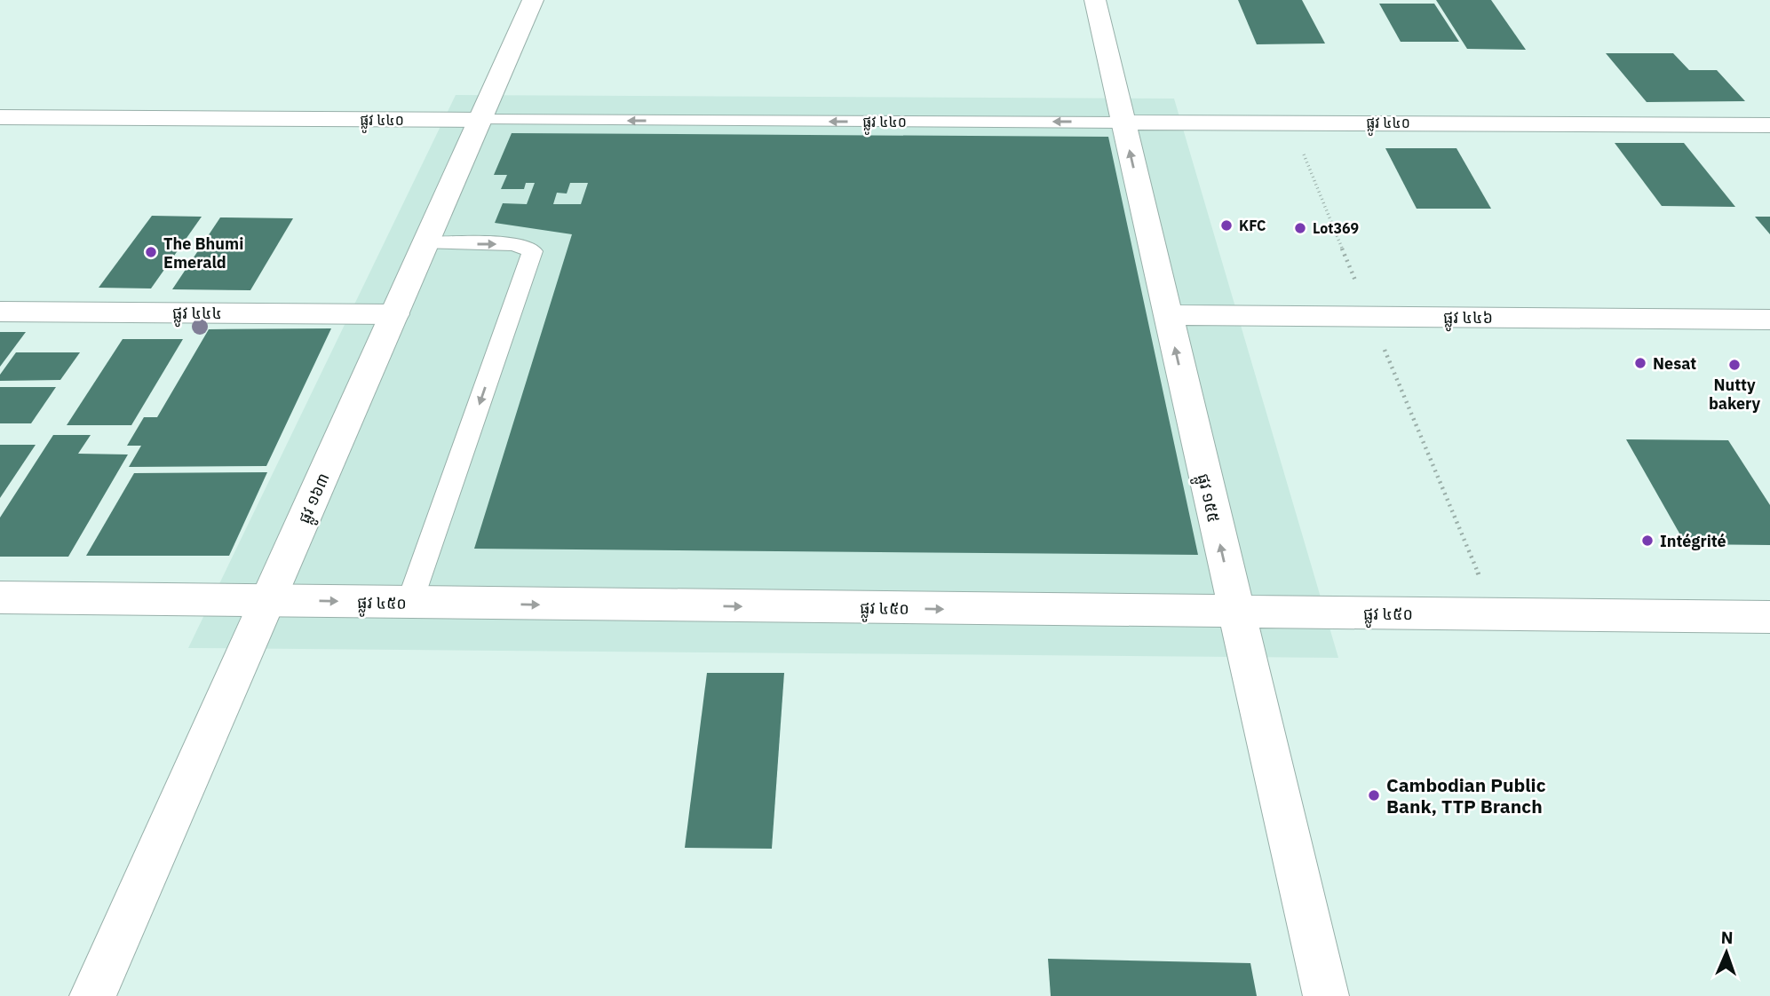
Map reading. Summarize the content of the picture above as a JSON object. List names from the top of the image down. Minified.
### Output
{"streets":{"street":["ផ្លូវ ៤៤០","ផ្លូវ ៤៤៤","ផ្លូវ ៤៤៦","ផ្លូវ ១៦៣","ផ្លូវ ១៥៥","ផ្លូវ ៤៥០"]},"crossings":[["ផ្លូវ ៤៤០","ផ្លូវ ១៦៣"],["ផ្លូវ ៤៤០","ផ្លូវ ១៥៥"],["ផ្លូវ ៤៤៤","ផ្លូវ ១៦៣"],["ផ្លូវ ៤៤៦","ផ្លូវ ១៥៥"],["ផ្លូវ ១៦៣","ផ្លូវ ៤៥០"],["ផ្លូវ ១៥៥","ផ្លូវ ៤៥០"]],"one_way":["ផ្លូវ ៤៤០","ផ្លូវ ១៥៥","ផ្លូវ ៤៥០"],"places":["KFC","Lot369","The Bhumi Emerald","Nesat","Nutty bakery","Intégrité","Cambodian Public Bank, TTP Branch"],"north":"top"}
